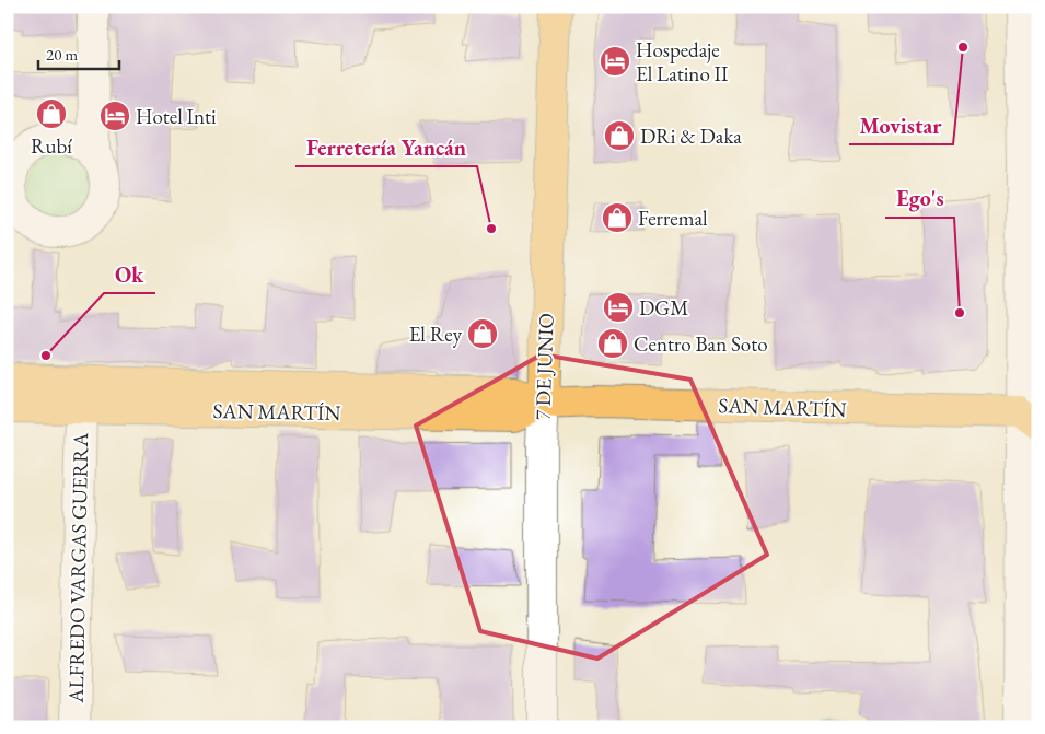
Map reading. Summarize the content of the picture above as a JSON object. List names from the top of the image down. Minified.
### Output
{"streets":{"main road":["7 DE JUNIO","SAN MARTÍN"],"street":["ALFREDO VARGAS GUERRA"]},"crossings":[["7 DE JUNIO","SAN MARTÍN"],["SAN MARTÍN","ALFREDO VARGAS GUERRA"]],"places":{"other":["Movistar","Ferretería Yancán","Ego's","Ok"],"hotel":["Hospedaje El Latino II","Hotel Inti","DGM"],"shop":["Rubí","DRi & Daka","Ferremal","El Rey","Centro Ban Soto"]},"scale_bar":"20 m"}
